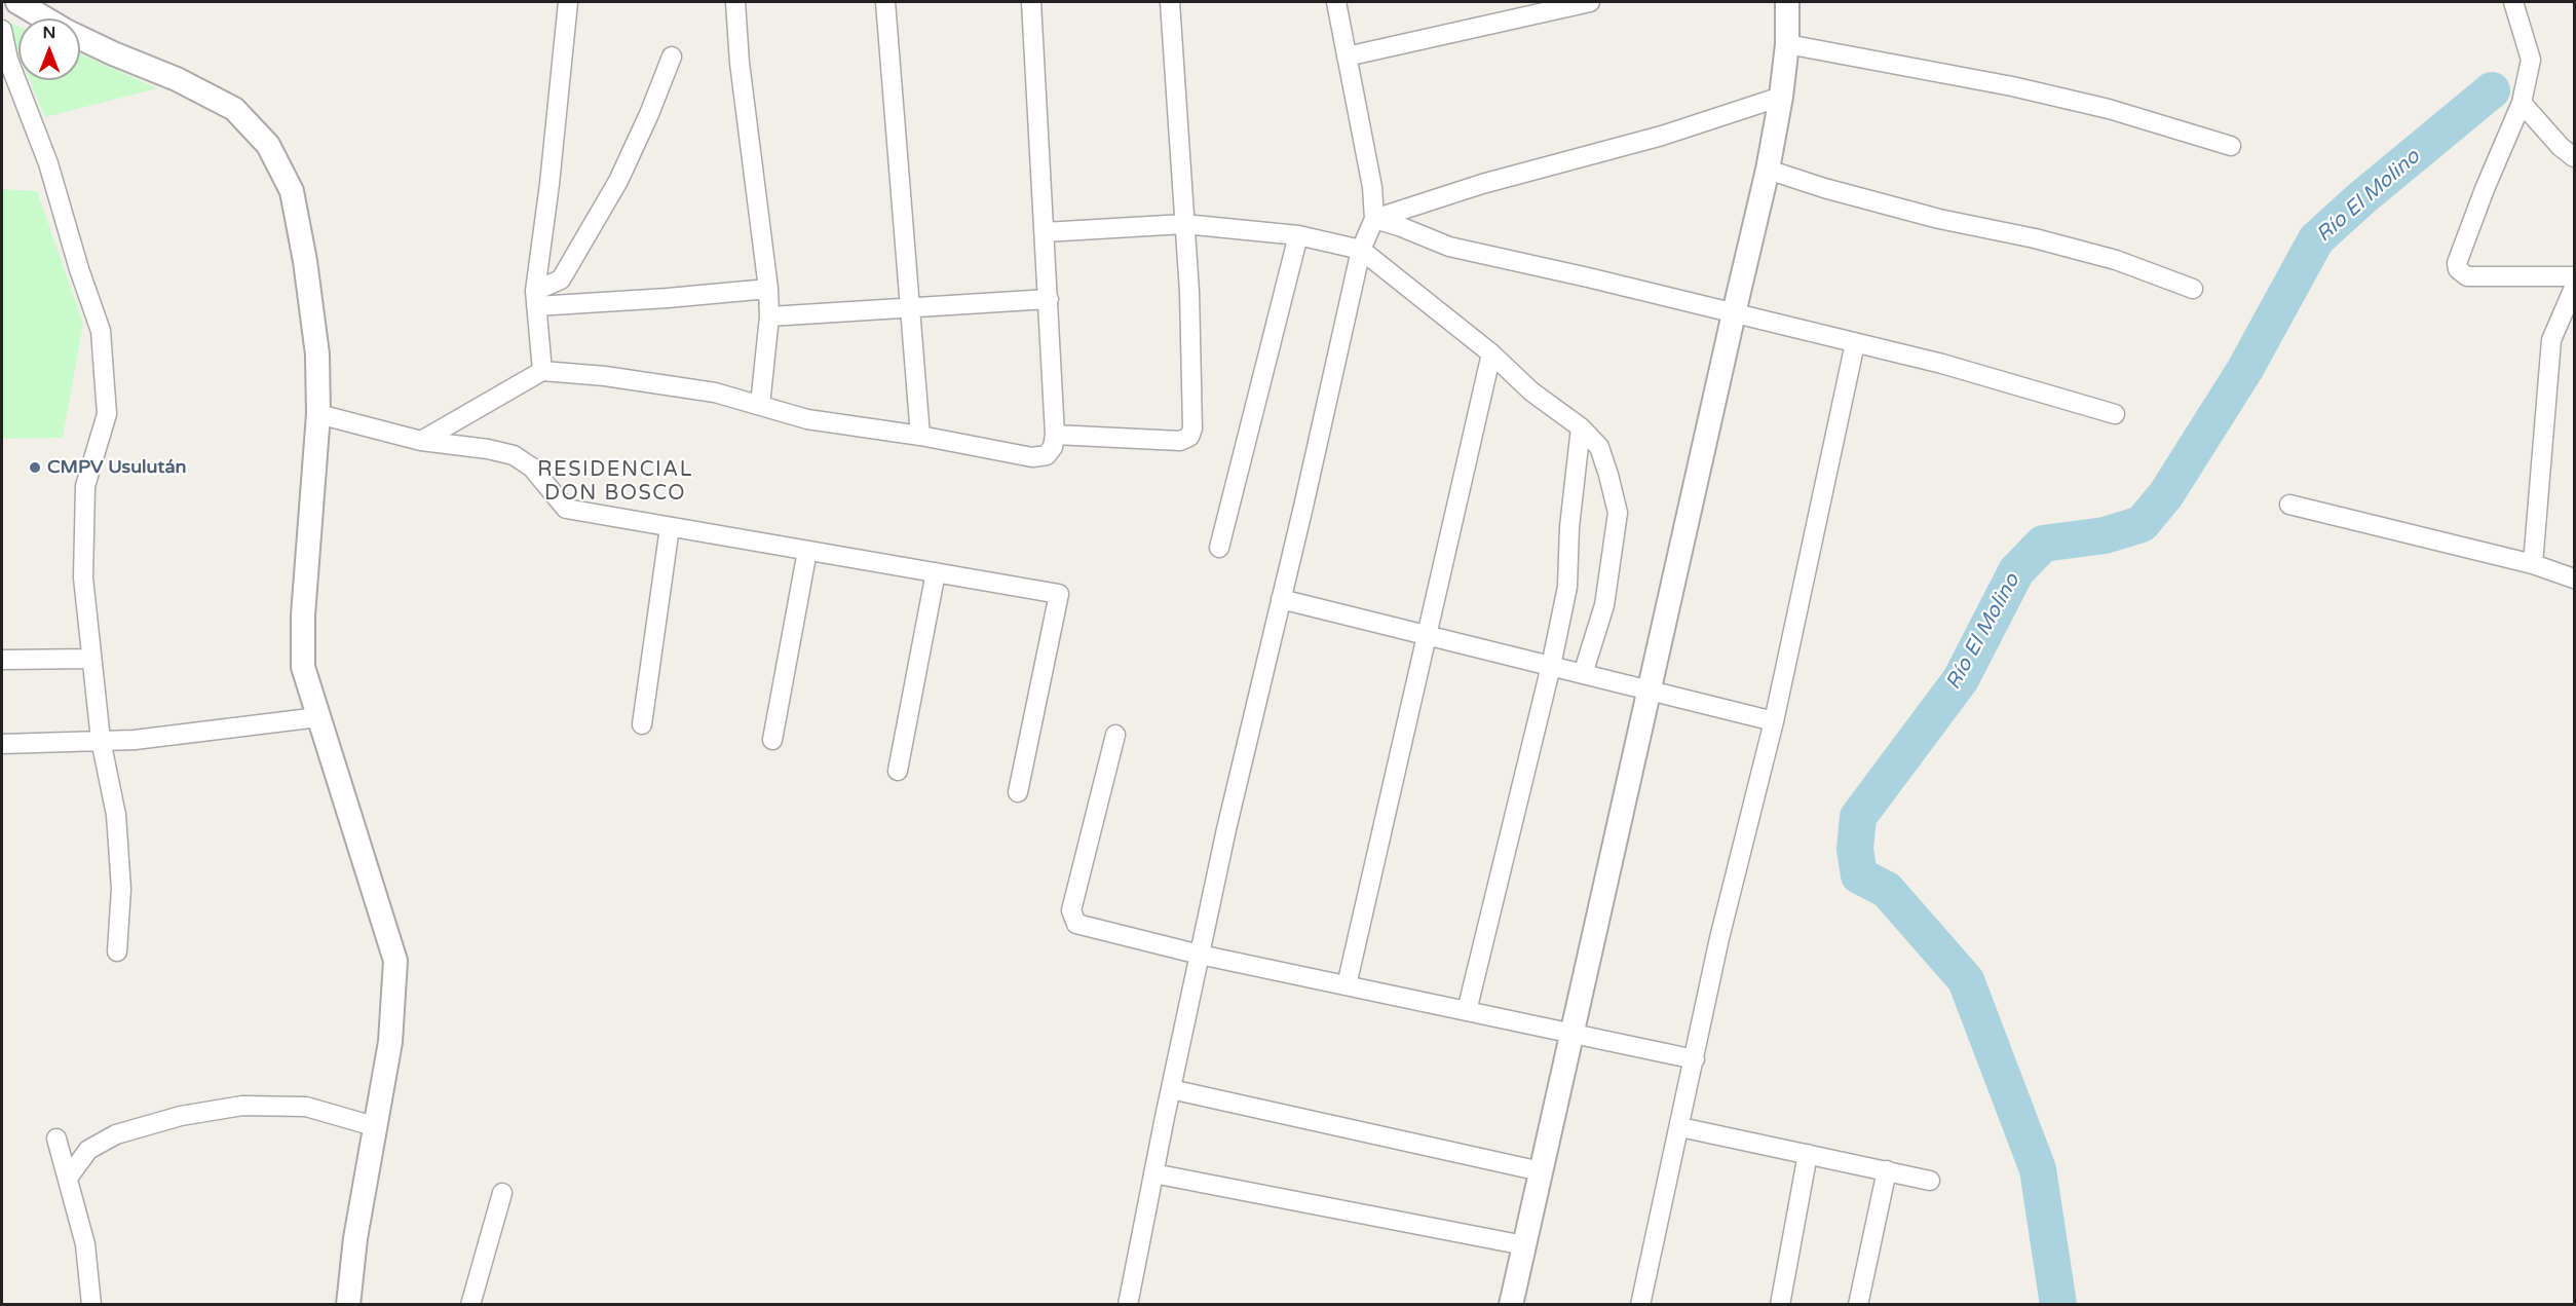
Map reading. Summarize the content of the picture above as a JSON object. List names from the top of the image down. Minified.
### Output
{"districts":["RESIDENCIAL DON BOSCO"],"water":["Río El Molino"],"places":["CMPV Usulután"],"north":"top"}
